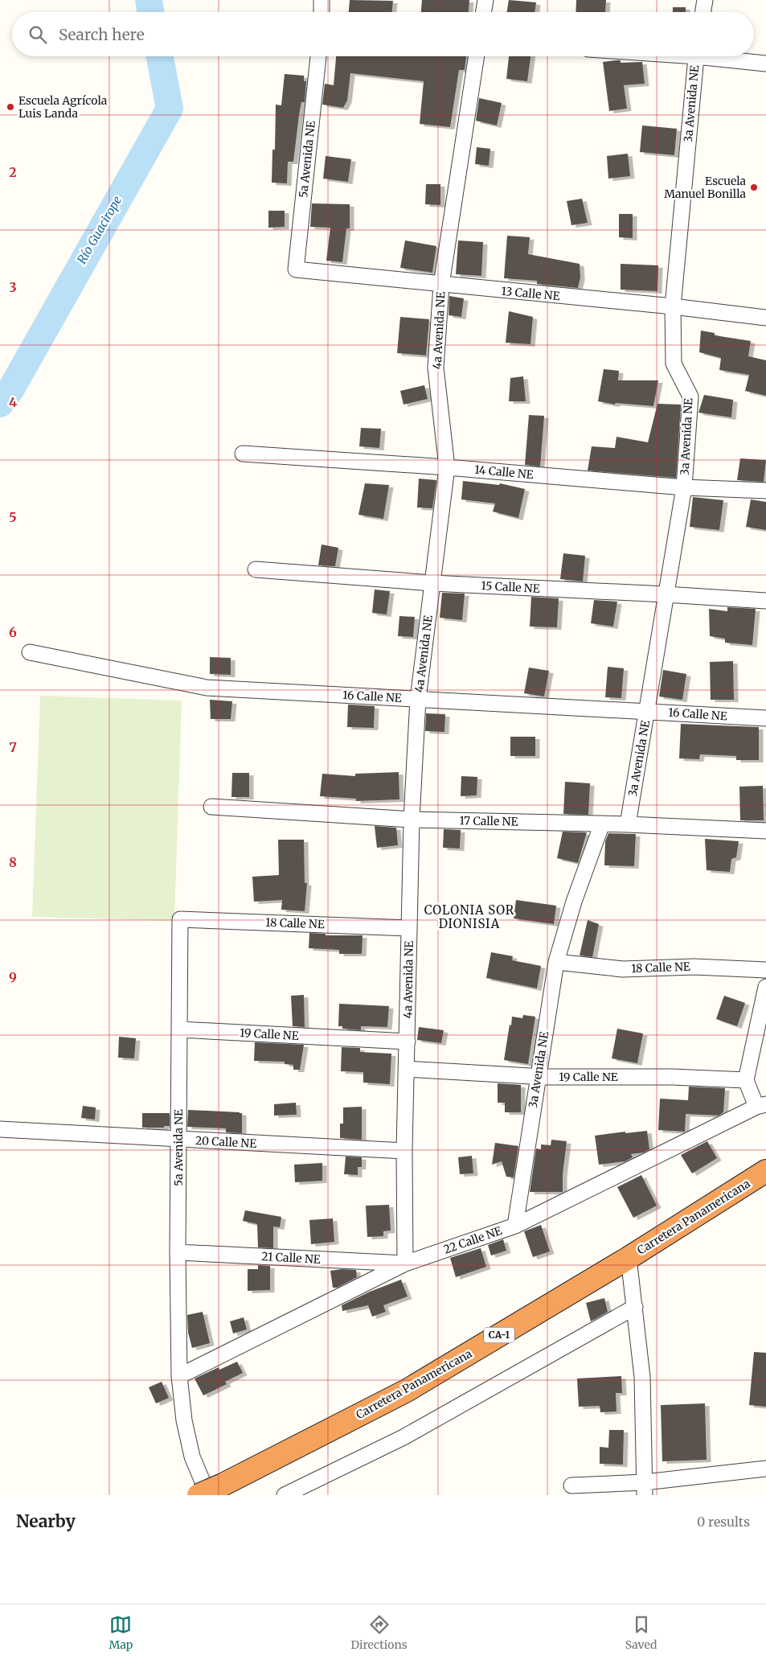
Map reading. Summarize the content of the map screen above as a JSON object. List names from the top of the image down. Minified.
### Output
{"streets":{"highway":["Carretera Panamericana","CA-1"],"street":["3a Avenida NE","5a Avenida NE","13 Calle NE","4a Avenida NE","14 Calle NE","15 Calle NE","16 Calle NE","17 Calle NE","18 Calle NE","19 Calle NE","20 Calle NE","22 Calle NE","21 Calle NE"]},"crossings":[["3a Avenida NE","13 Calle NE"],["3a Avenida NE","14 Calle NE"],["3a Avenida NE","15 Calle NE"],["3a Avenida NE","16 Calle NE"],["3a Avenida NE","17 Calle NE"],["3a Avenida NE","18 Calle NE"],["3a Avenida NE","19 Calle NE"],["3a Avenida NE","22 Calle NE"],["5a Avenida NE","13 Calle NE"],["5a Avenida NE","18 Calle NE"],["5a Avenida NE","19 Calle NE"],["5a Avenida NE","20 Calle NE"],["5a Avenida NE","Carretera Panamericana"],["5a Avenida NE","22 Calle NE"],["5a Avenida NE","21 Calle NE"],["13 Calle NE","4a Avenida NE"],["4a Avenida NE","14 Calle NE"],["4a Avenida NE","15 Calle NE"],["4a Avenida NE","16 Calle NE"],["4a Avenida NE","17 Calle NE"],["4a Avenida NE","18 Calle NE"],["4a Avenida NE","19 Calle NE"],["4a Avenida NE","20 Calle NE"],["4a Avenida NE","22 Calle NE"],["4a Avenida NE","21 Calle NE"],["22 Calle NE","21 Calle NE"]],"districts":["COLONIA SOR DIONISIA"],"water":["Río Guacirope"],"places":["Escuela Agrícola Luis Landa","Escuela Manuel Bonilla"],"page":{"search":"Search here","heading":["Nearby","0 results"],"nav":["Map","Directions","Saved"]},"grid":{"rows":["2","3","4","5","6","7","8","9"]}}
